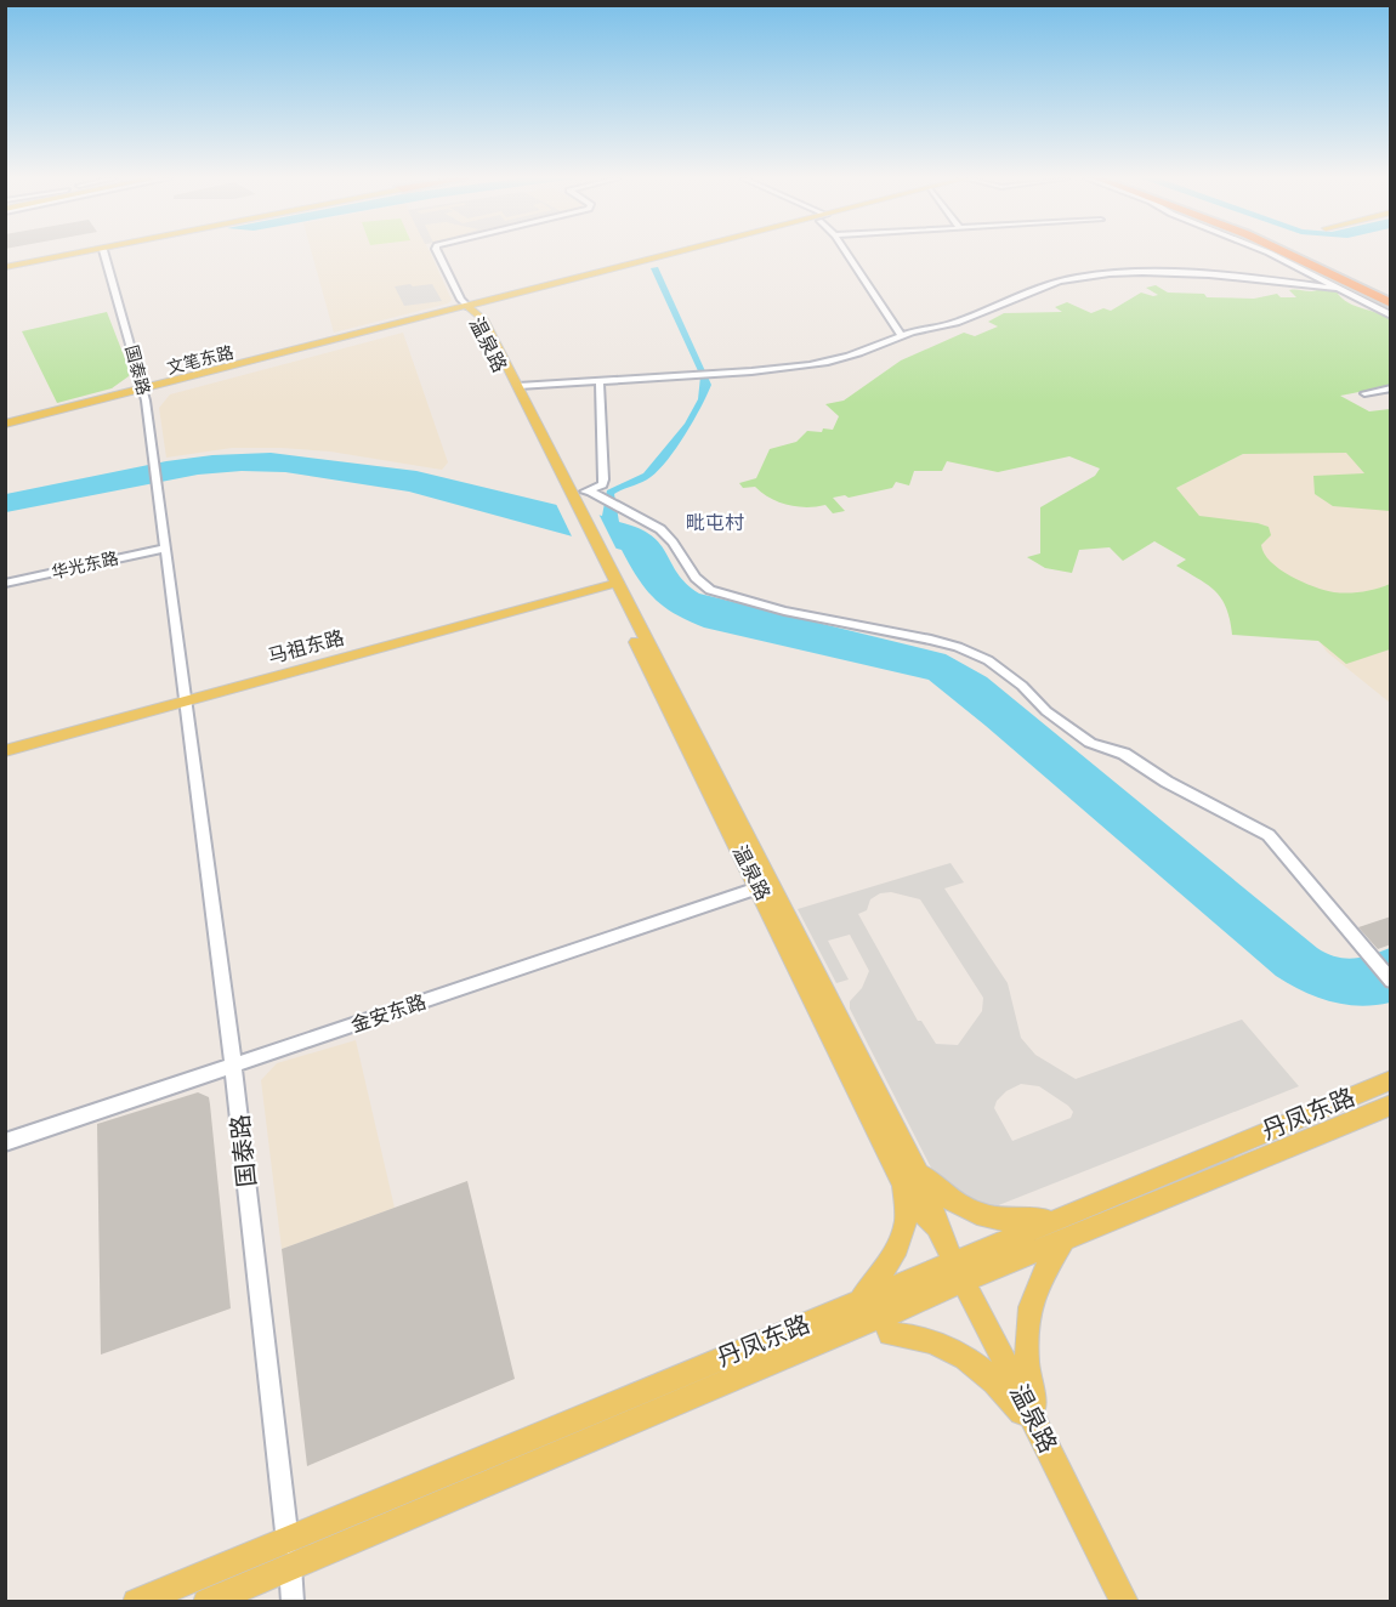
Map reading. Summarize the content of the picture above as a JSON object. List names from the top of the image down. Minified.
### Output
{"streets":{"main road":["温泉路","文笔东路","马祖东路","丹凤东路"],"street":["国泰路","华光东路","金安东路"]},"crossings":[["温泉路","文笔东路"],["温泉路","马祖东路"],["温泉路","金安东路"],["温泉路","丹凤东路"],["文笔东路","国泰路"],["国泰路","华光东路"],["国泰路","马祖东路"],["国泰路","金安东路"],["国泰路","丹凤东路"]],"districts":["毗屯村"]}
